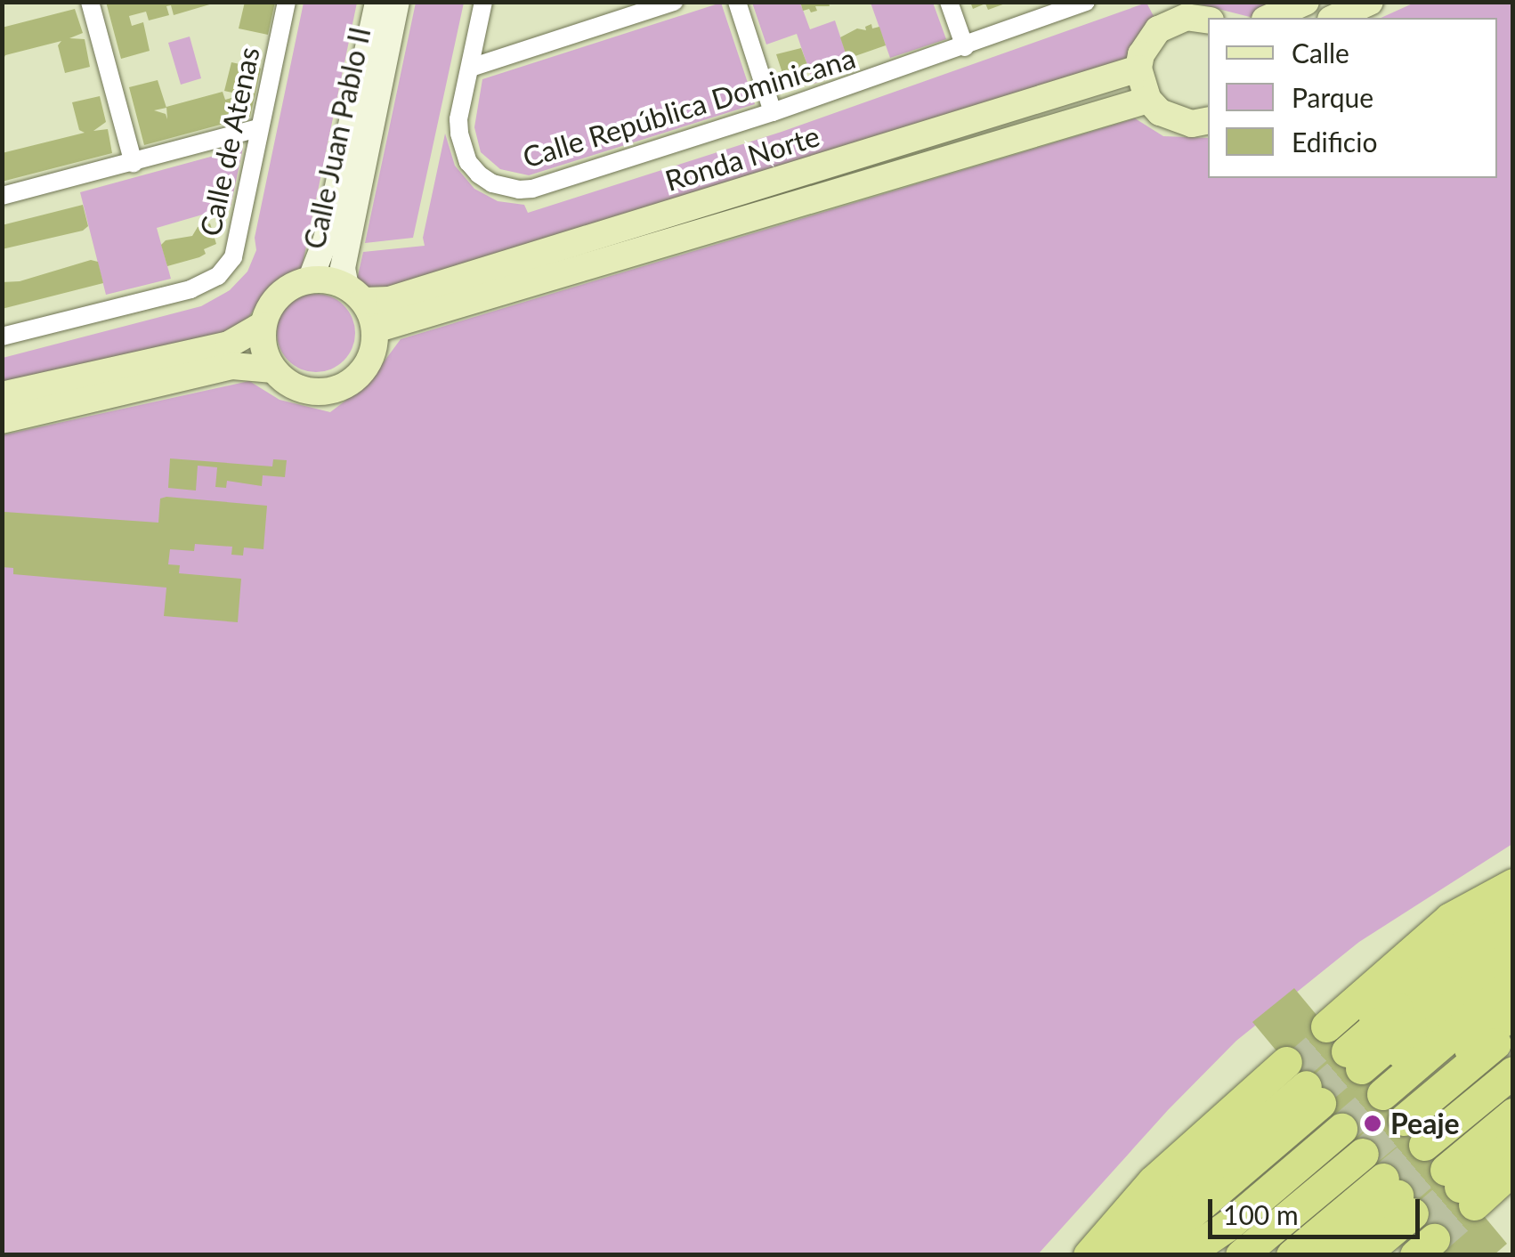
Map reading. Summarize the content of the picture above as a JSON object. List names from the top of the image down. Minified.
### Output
{"streets":{"main road":["Calle Juan Pablo II","Ronda Norte"],"street":["Calle República Dominicana","Calle de Atenas"]},"crossings":[["Calle Juan Pablo II","Ronda Norte"]],"places":["Peaje"],"legend":["Calle","Parque","Edificio"],"scale_bar":"100 m"}
